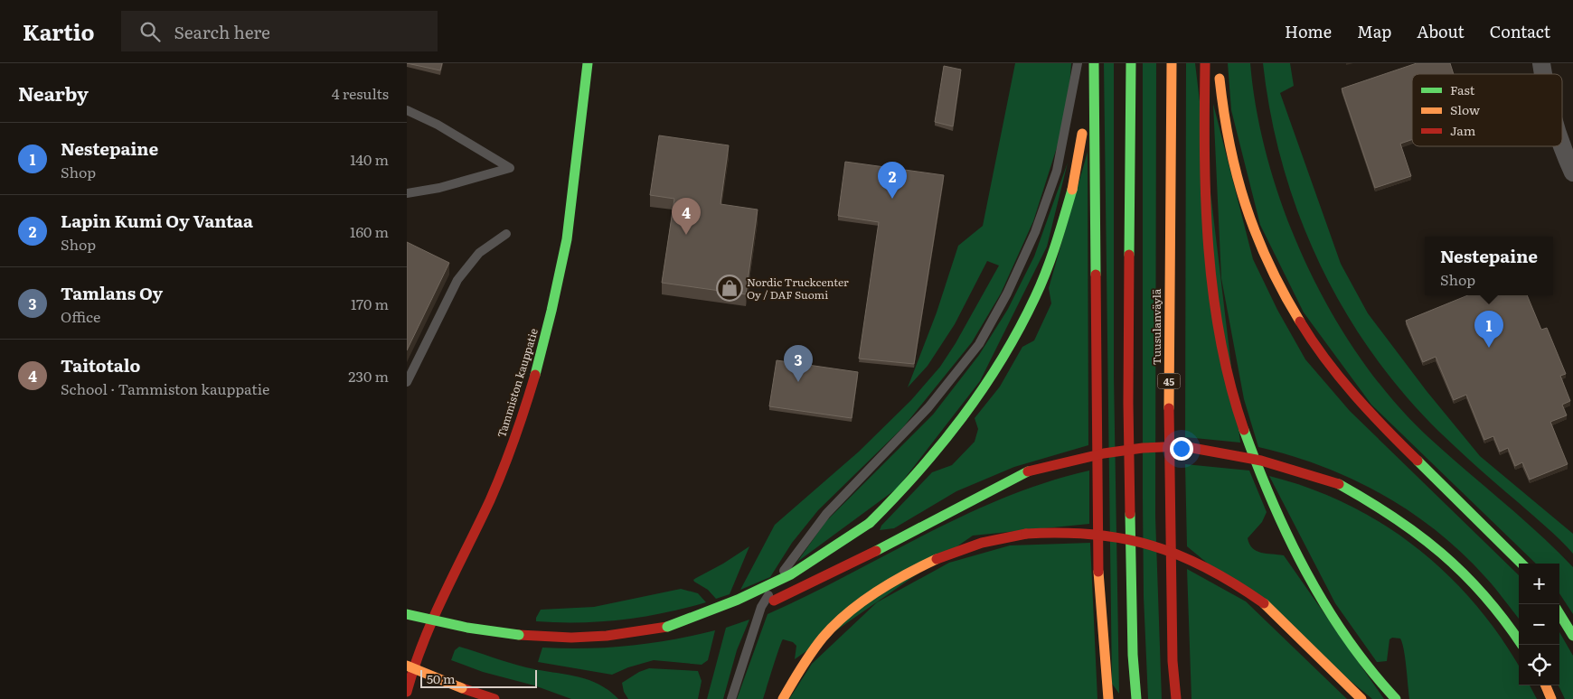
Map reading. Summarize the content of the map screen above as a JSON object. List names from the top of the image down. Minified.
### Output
{"streets":{"main road":["Tuusulanväylä","45","Tammiston kauppatie"]},"places":{"shop":["Nordic Truckcenter Oy / DAF Suomi"]},"legend":["Fast","Slow","Jam"],"scale_bar":"50 m","page":{"header":"Kartio","search":"Search here","nav":["Home","Map","About","Contact"],"heading":["Nearby","4 results"],"list":[{"mark":"1","name":"Nestepaine","note":"Shop","value":"140 m"},{"mark":"2","name":"Lapin Kumi Oy Vantaa","note":"Shop","value":"160 m"},{"mark":"3","name":"Tamlans Oy","note":"Office","value":"170 m"},{"mark":"4","name":"Taitotalo","note":"School · Tammiston kauppatie","value":"230 m"}],"pins":["2","4","1","3"],"popup":["Nestepaine","Shop"],"map_buttons":["+","−"],"scale":"50 m"}}
